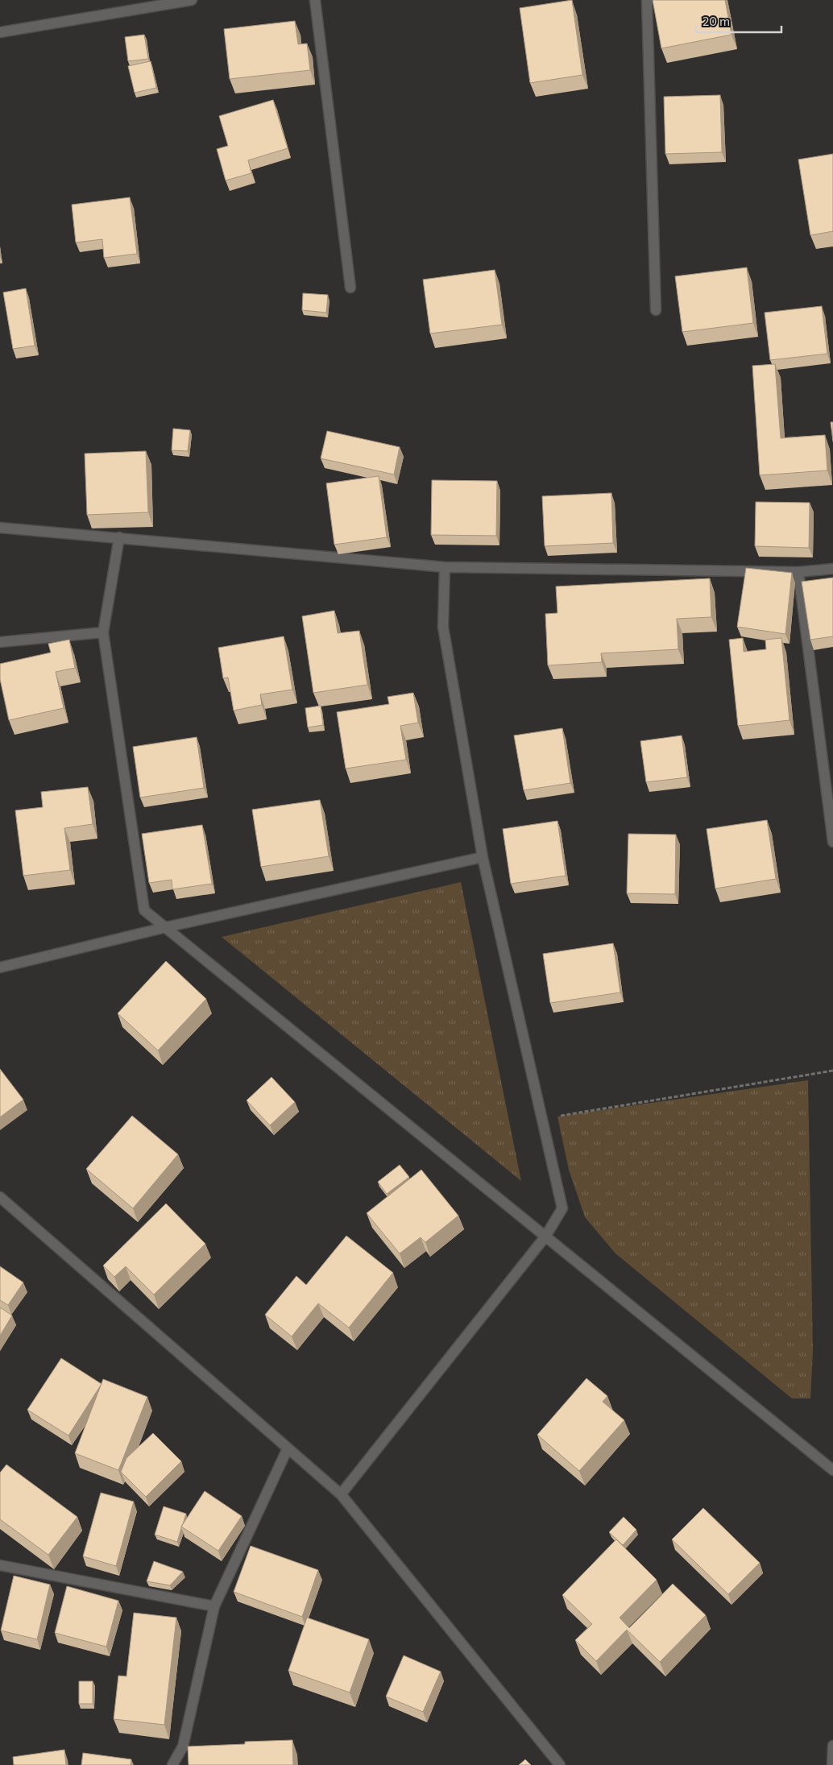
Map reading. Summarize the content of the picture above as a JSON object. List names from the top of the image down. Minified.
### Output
{"scale_bar":"20 m"}
